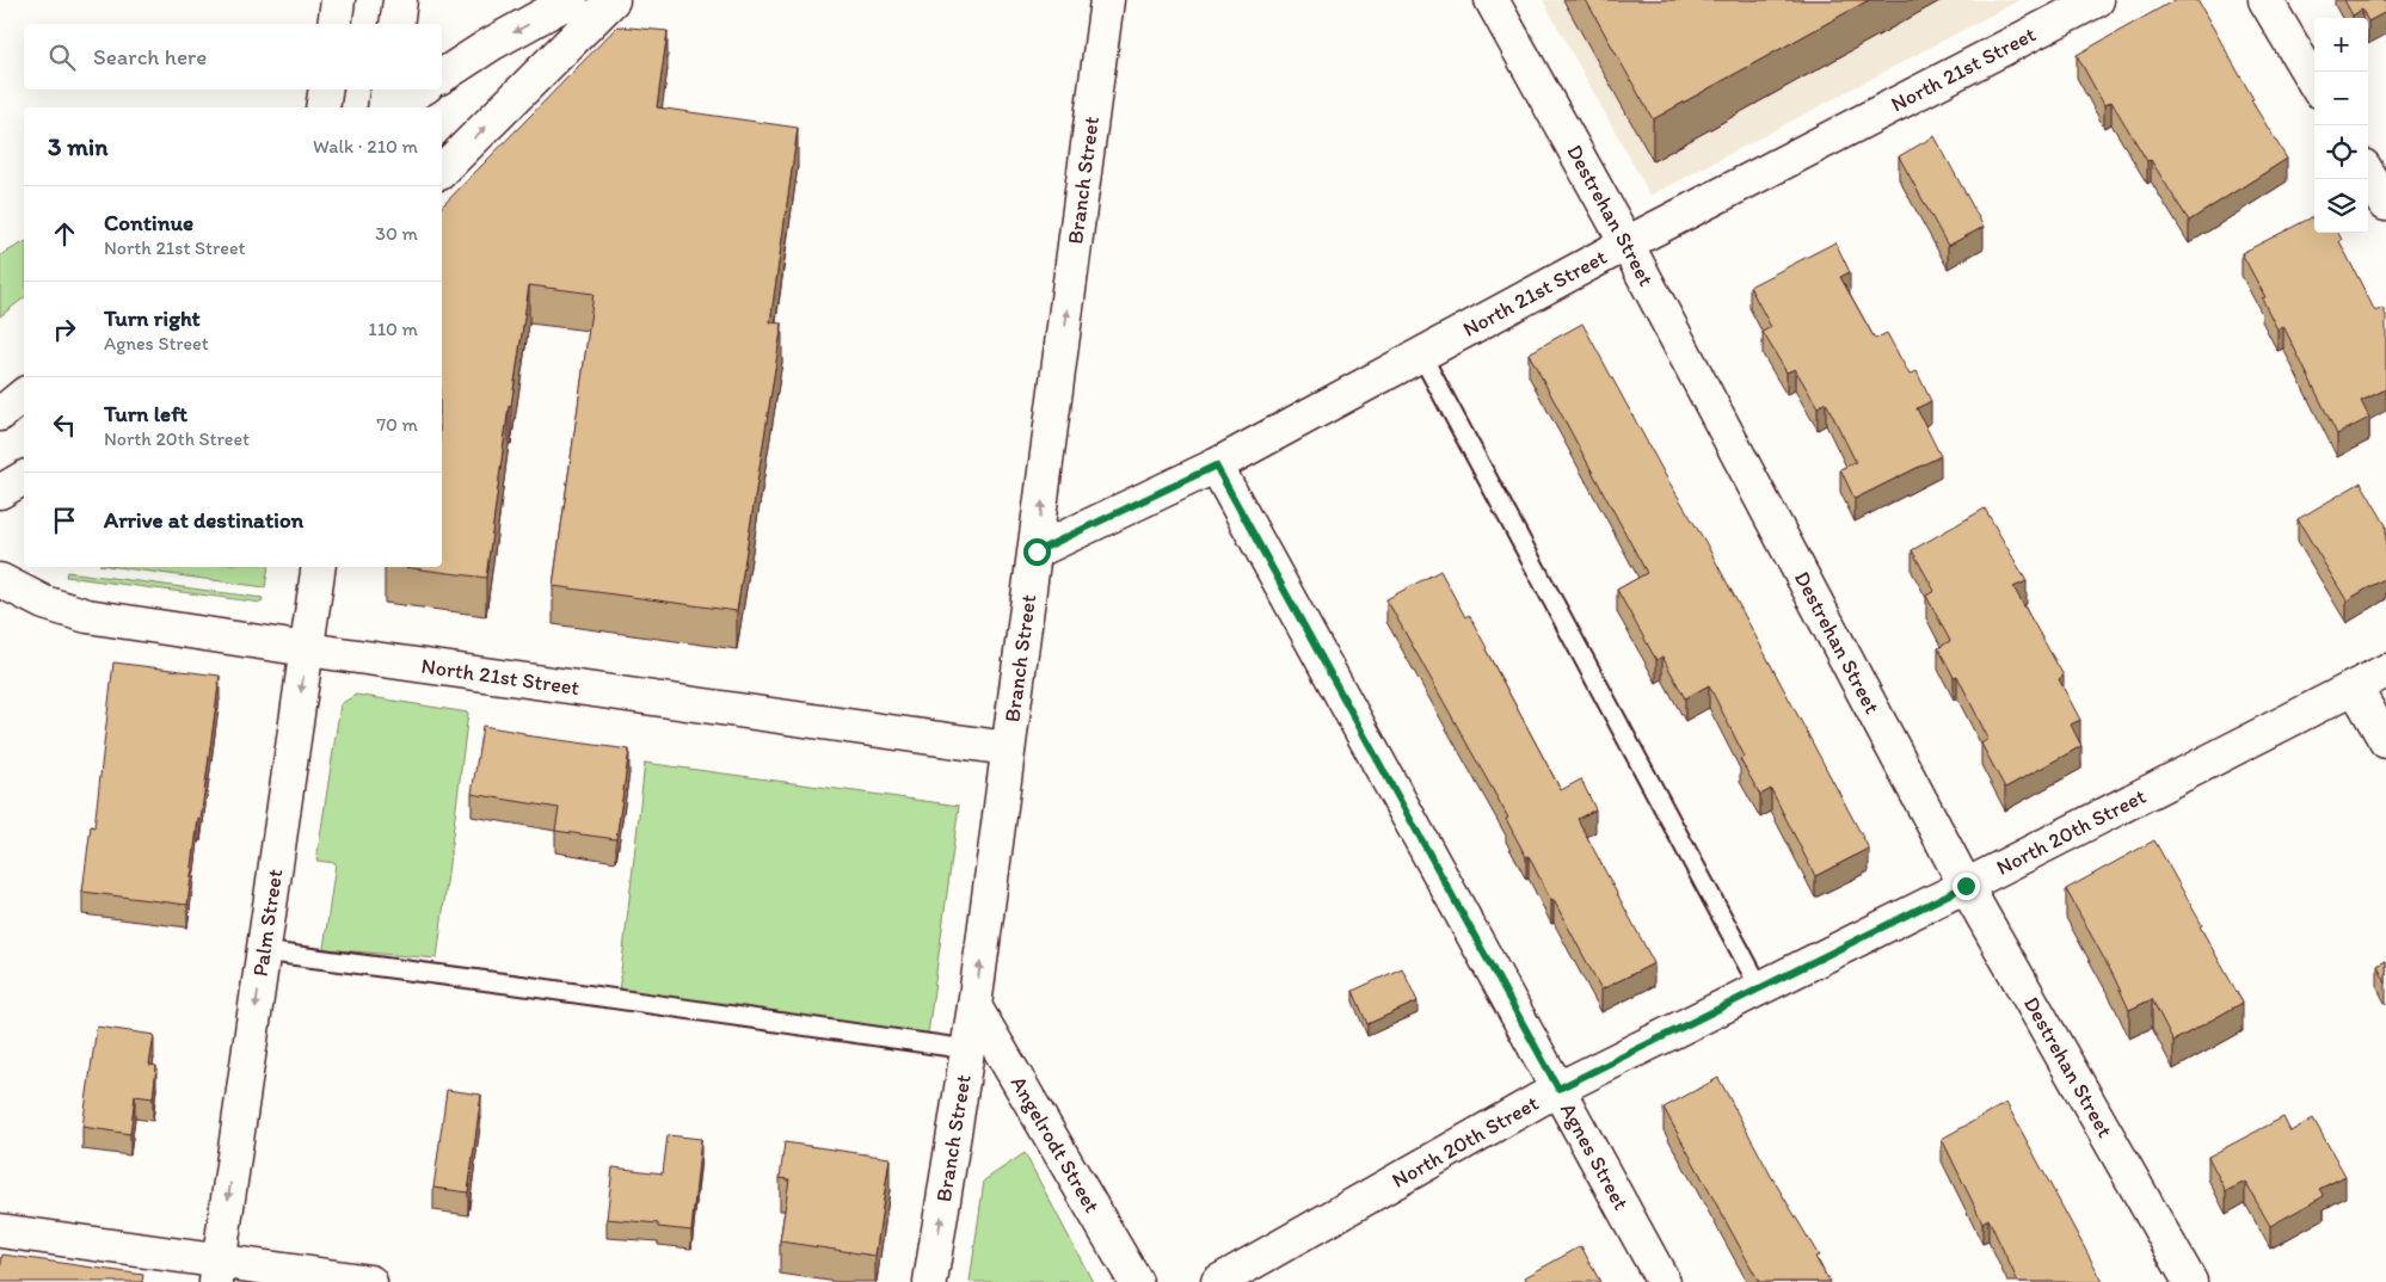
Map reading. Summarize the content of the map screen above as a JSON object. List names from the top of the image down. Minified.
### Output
{"streets":{"street":["North 21st Street","Branch Street","Destrehan Street","North 20th Street","Palm Street","Angelrodt Street","Agnes Street"]},"crossings":[["North 21st Street","Branch Street"],["North 21st Street","Destrehan Street"],["North 21st Street","Palm Street"],["North 21st Street","Agnes Street"],["Branch Street","Angelrodt Street"],["Destrehan Street","North 20th Street"],["North 20th Street","Agnes Street"]],"one_way":["Branch Street","Palm Street"],"page":{"map_buttons":["+","−"],"search":"Search here","heading":["3 min","Walk · 210 m"],"list":[["Continue","North 21st Street","30 m"],["Turn right","Agnes Street","110 m"],["Turn left","North 20th Street","70 m"],"Arrive at destination"]}}
